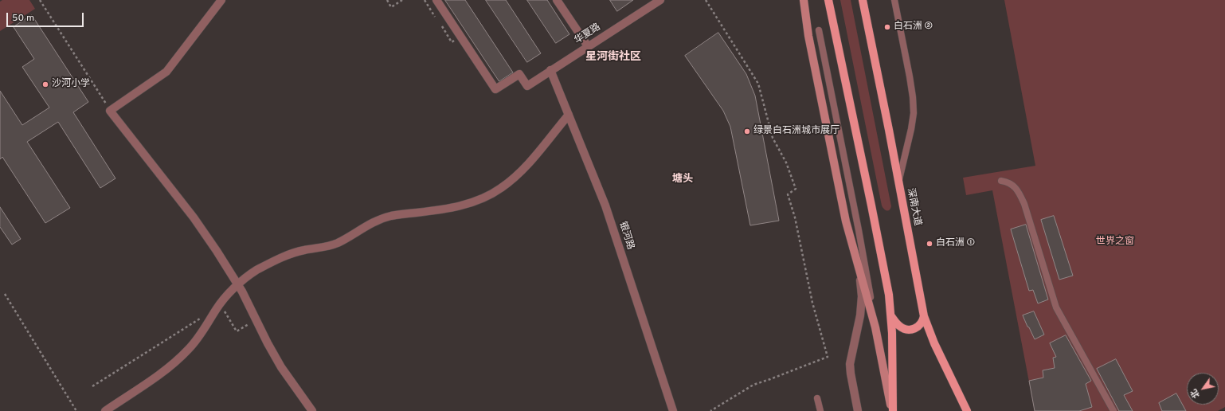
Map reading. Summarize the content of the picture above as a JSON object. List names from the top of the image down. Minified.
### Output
{"streets":{"main road":["深南大道"],"street":["华夏路","银河路"]},"crossings":[["华夏路","银河路"]],"districts":["星河街社区","塘头"],"parks":["世界之窗"],"places":["白石洲 ②","沙河小学","绿景白石洲城市展厅","白石洲 ①"],"scale_bar":"50 m","north":"bottom left"}
